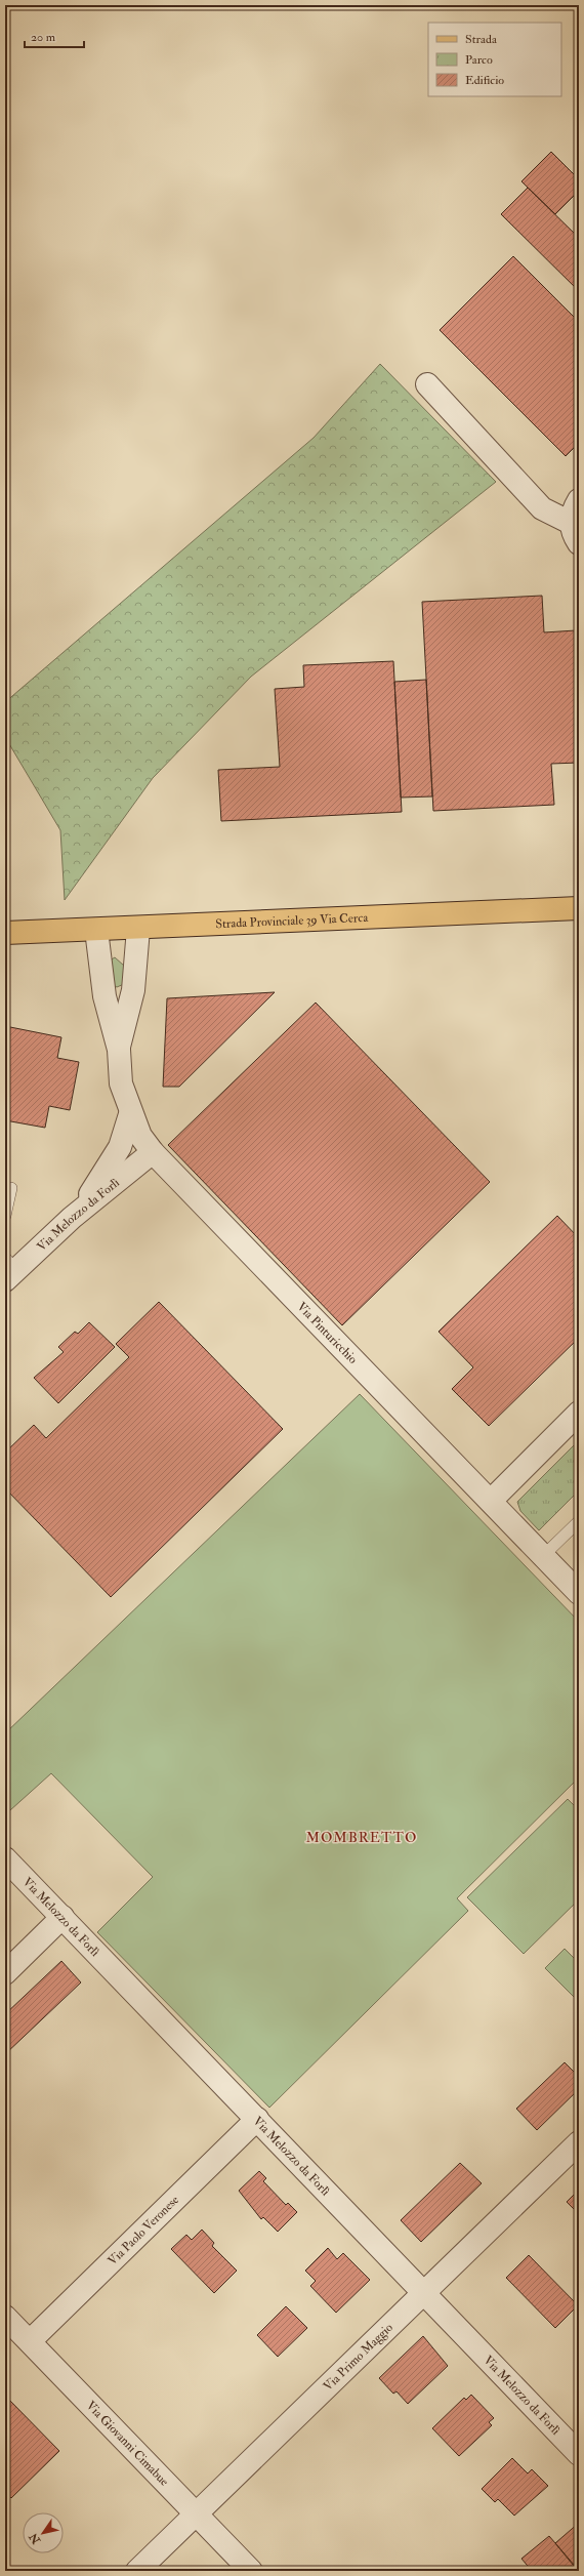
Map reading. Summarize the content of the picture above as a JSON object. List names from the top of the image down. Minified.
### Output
{"streets":{"main road":["Strada Provinciale 39 Via Cerca"],"street":["Via Melozzo da Forlì","Via Pinturicchio","Via Paolo Veronese","Via Primo Maggio","Via Giovanni Cimabue"]},"crossings":[["Via Melozzo da Forlì","Via Pinturicchio"],["Via Melozzo da Forlì","Via Paolo Veronese"],["Via Melozzo da Forlì","Via Primo Maggio"],["Via Paolo Veronese","Via Giovanni Cimabue"],["Via Primo Maggio","Via Giovanni Cimabue"]],"districts":["MOMBRETTO"],"legend":["Strada","Parco","Edificio"],"scale_bar":"20 m","north":"bottom left"}
